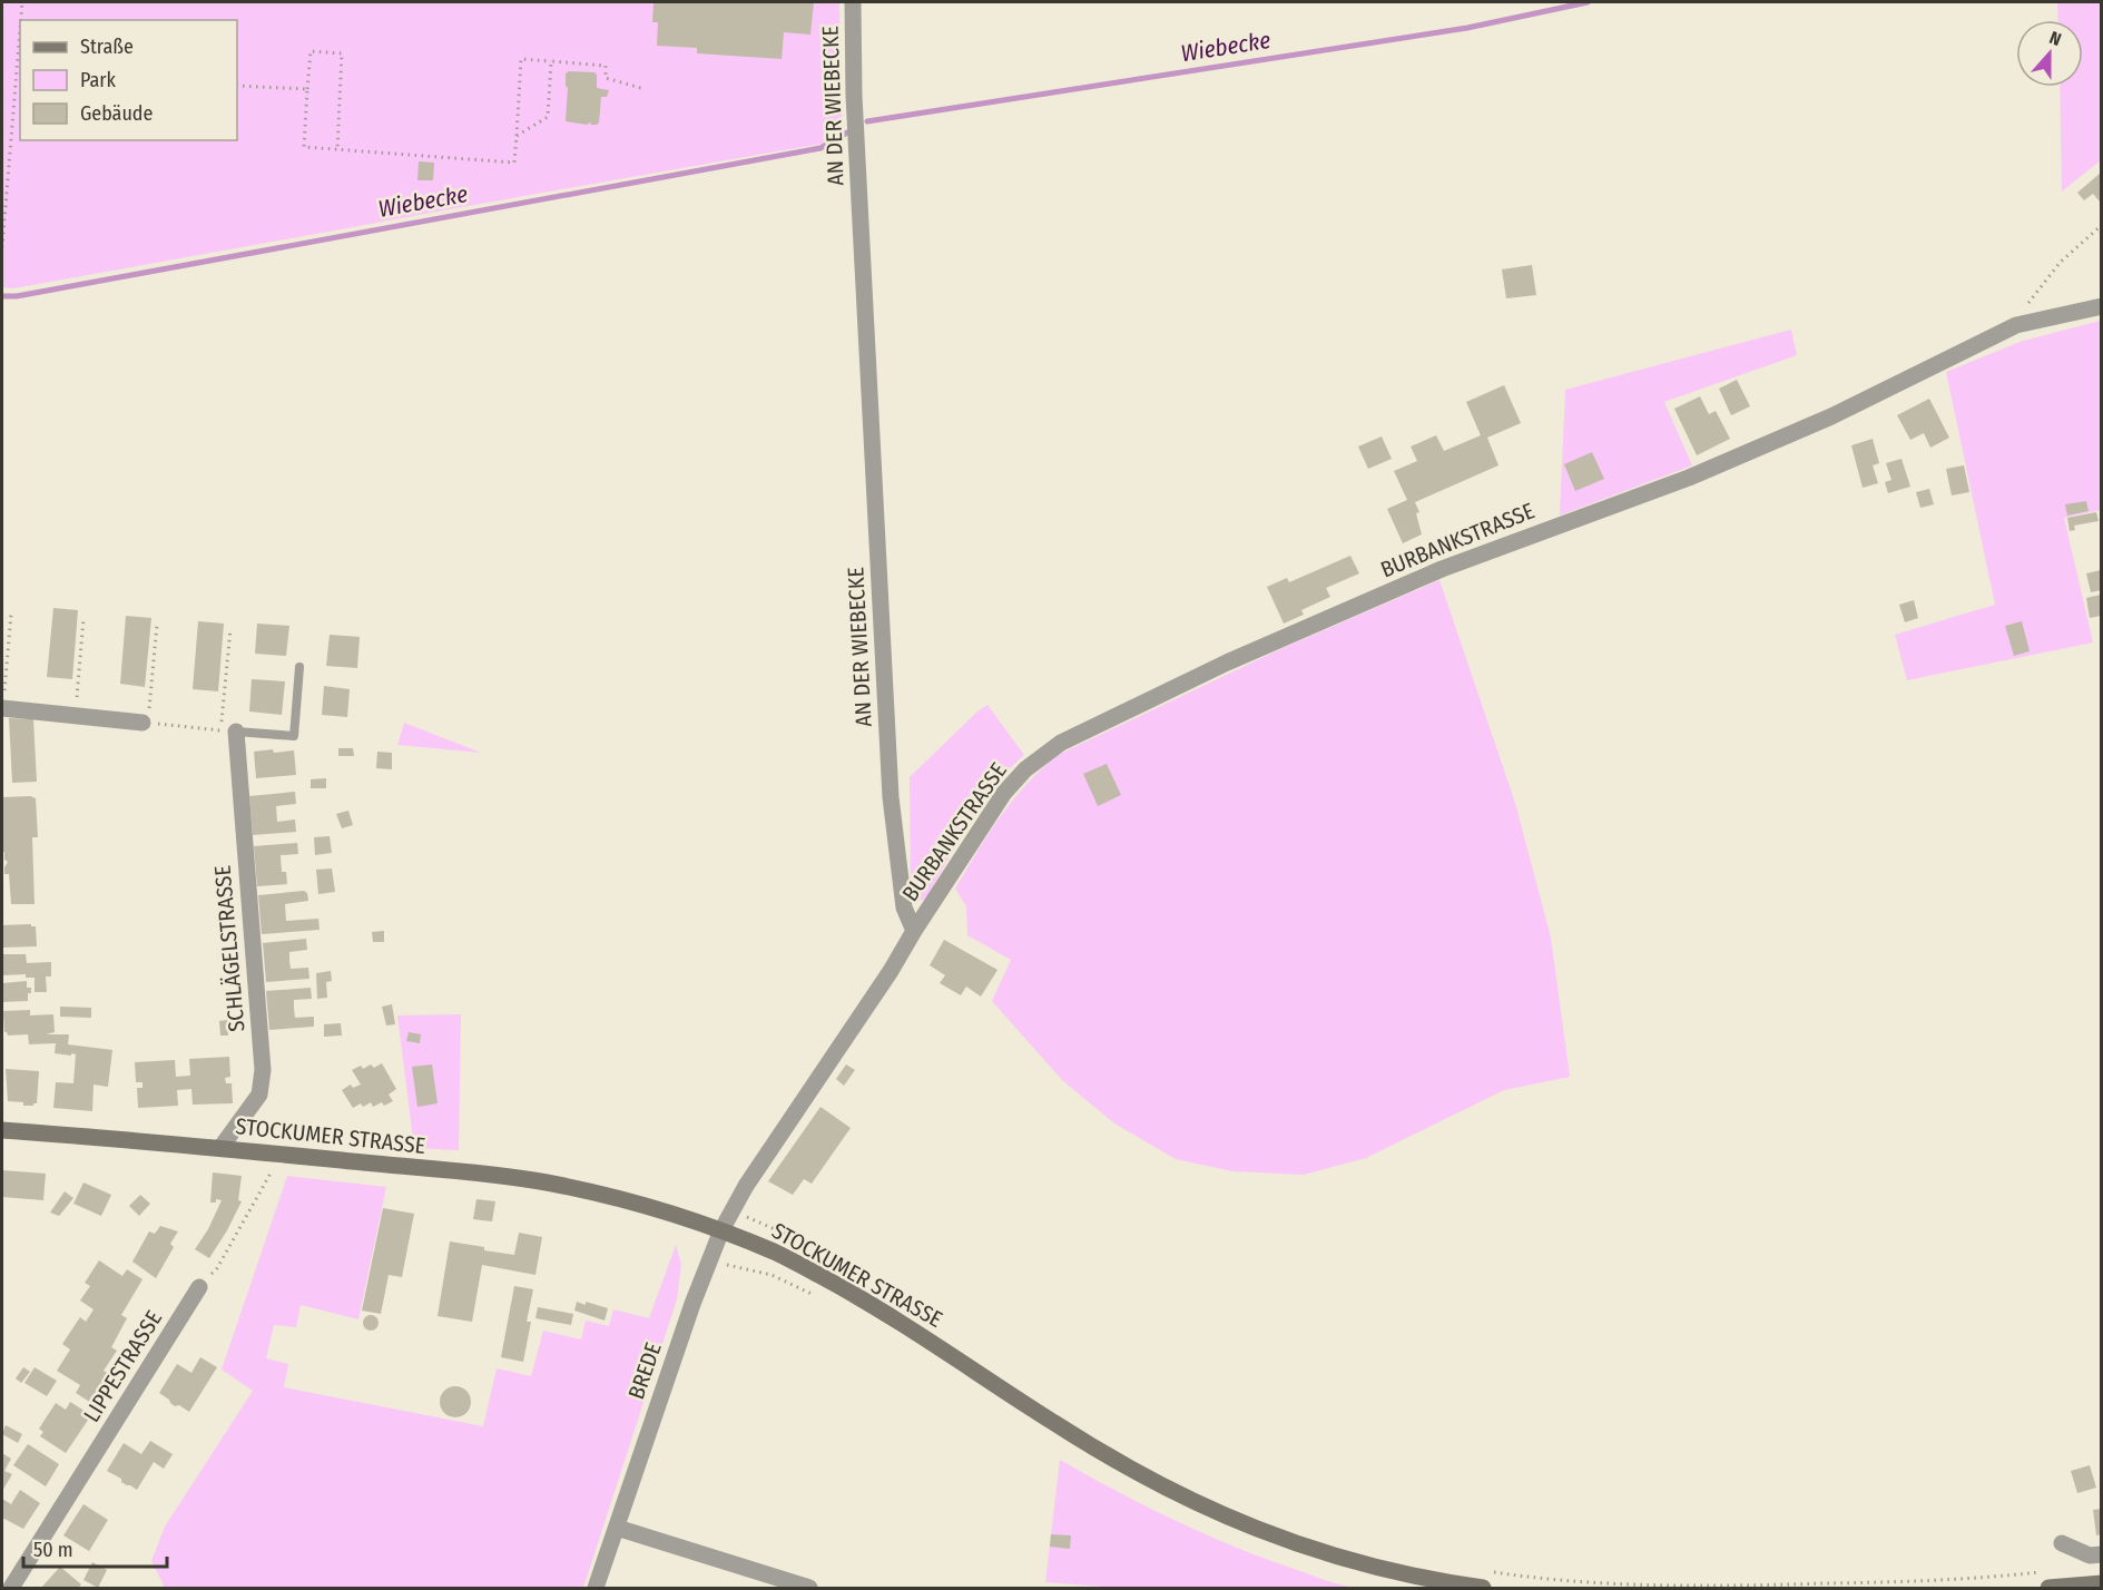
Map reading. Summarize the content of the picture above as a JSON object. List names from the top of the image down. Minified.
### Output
{"streets":{"main road":["STOCKUMER STRASSE"],"street":["AN DER WIEBECKE","BURBANKSTRASSE","SCHLÄGELSTRASSE","LIPPESTRASSE","BREDE"]},"crossings":[["AN DER WIEBECKE","BURBANKSTRASSE"],["SCHLÄGELSTRASSE","STOCKUMER STRASSE"],["STOCKUMER STRASSE","BREDE"]],"water":["Wiebecke"],"legend":["Straße","Park","Gebäude"],"scale_bar":"50 m","north":"top"}
